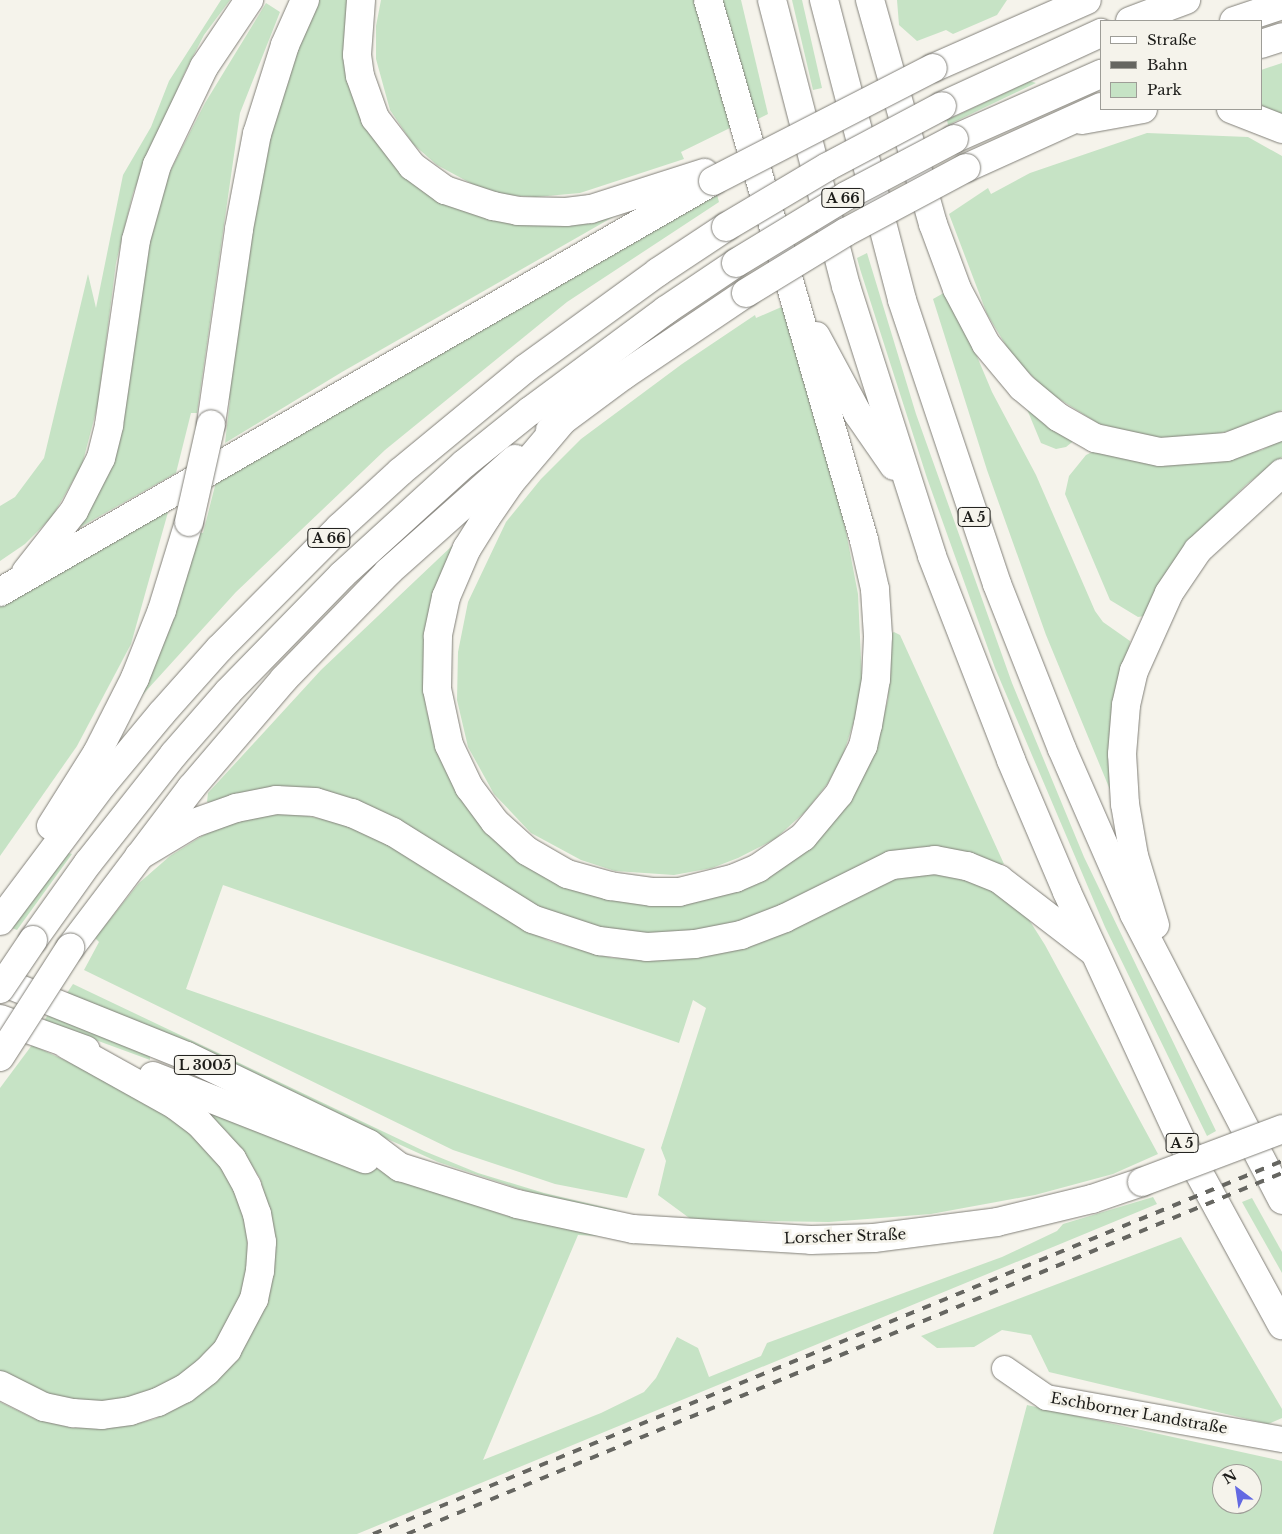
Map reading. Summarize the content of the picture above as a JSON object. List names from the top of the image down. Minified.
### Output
{"streets":{"main road":["A 66","A 5","L 3005","Lorscher Straße"],"street":["Eschborner Landstraße"]},"crossings":[["L 3005","Lorscher Straße"]],"legend":["Straße","Bahn","Park"],"north":"top left"}
